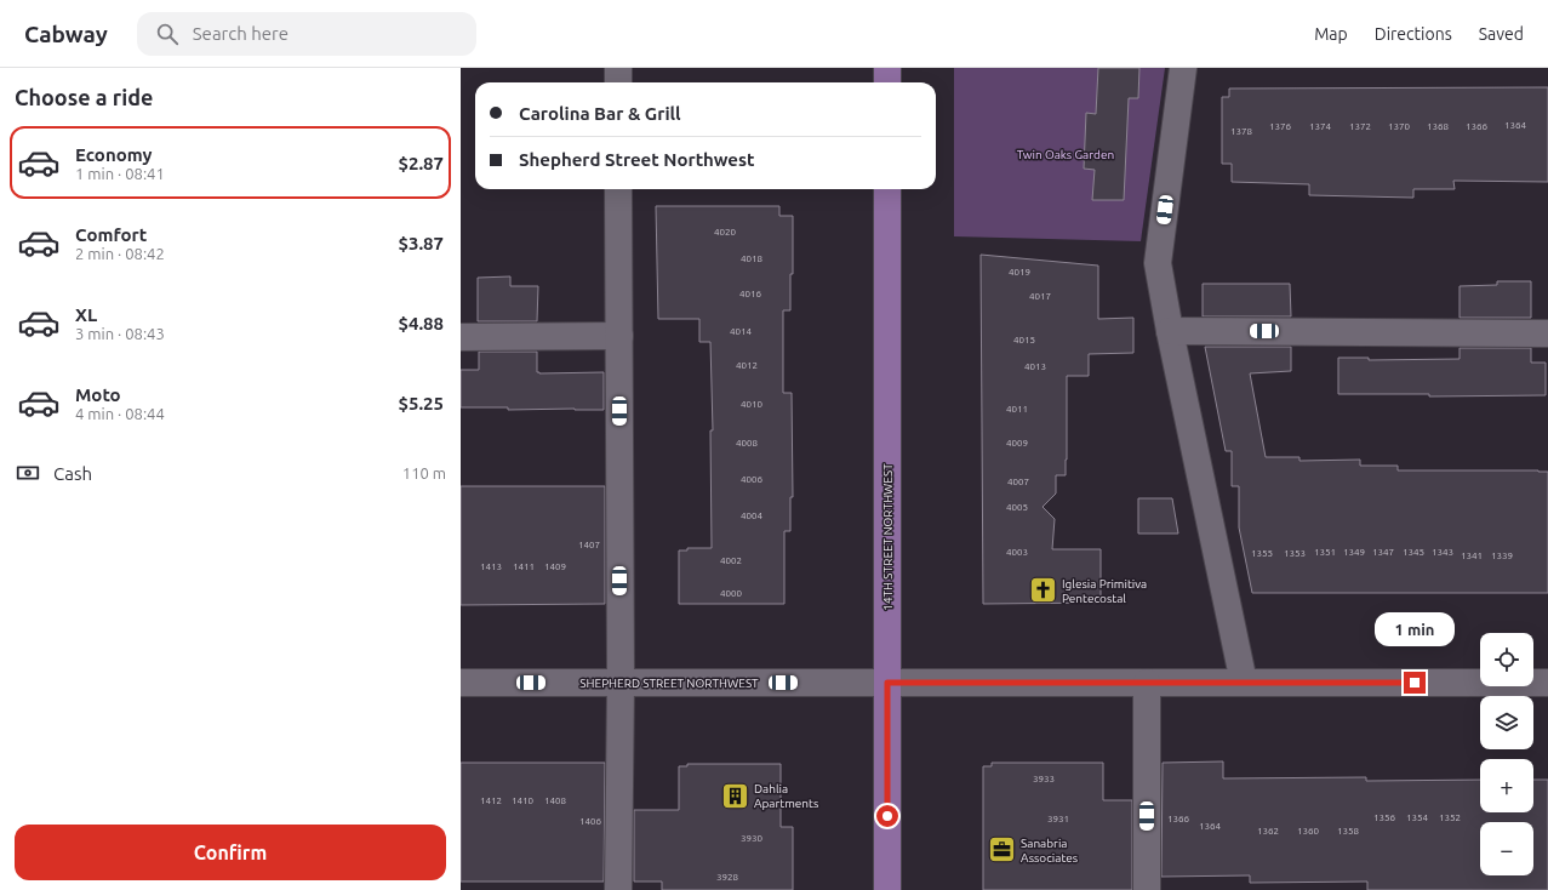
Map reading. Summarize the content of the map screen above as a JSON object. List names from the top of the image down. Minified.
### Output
{"streets":{"main road":["14TH STREET NORTHWEST"],"street":["SHEPHERD STREET NORTHWEST"]},"crossings":[["14TH STREET NORTHWEST","SHEPHERD STREET NORTHWEST"]],"parks":["Twin Oaks Garden"],"places":{"church":["Iglesia Primitiva Pentecostal"],"building":["Dahlia Apartments"],"office":["Sanabria Associates"]},"house_numbers":["1364","1376","1374","1372","1370","1368","1366","1378","4020","4018","4019","4016","4017","4014","4015","4012","4013","4010","4011","4008","4009","4006","4007","4005","4004","1407","4003","1351","1349","1347","1345","1343","1355","1353","1341","1339","4002","1413","1411","1409","4000","3933","1412","1410","1408","1356","1354","1352","3931","1366","1406","1364","1362","1360","1358","3930","3928"],"page":{"header":"Cabway","search":"Search here","nav":["Map","Directions","Saved"],"heading":"Choose a ride","banner":["Carolina Bar & Grill","Shepherd Street Northwest"],"list":[{"name":"Economy","note":"1 min · 08:41","value":"$2.87"},{"name":"Comfort","note":"2 min · 08:42","value":"$3.87"},{"name":"XL","note":"3 min · 08:43","value":"$4.88"},{"name":"Moto","note":"4 min · 08:44","value":"$5.25"}],"pay":["Cash","110 m"],"bubble":"1 min","map_buttons":["+","−"],"buttons":"Confirm"}}
